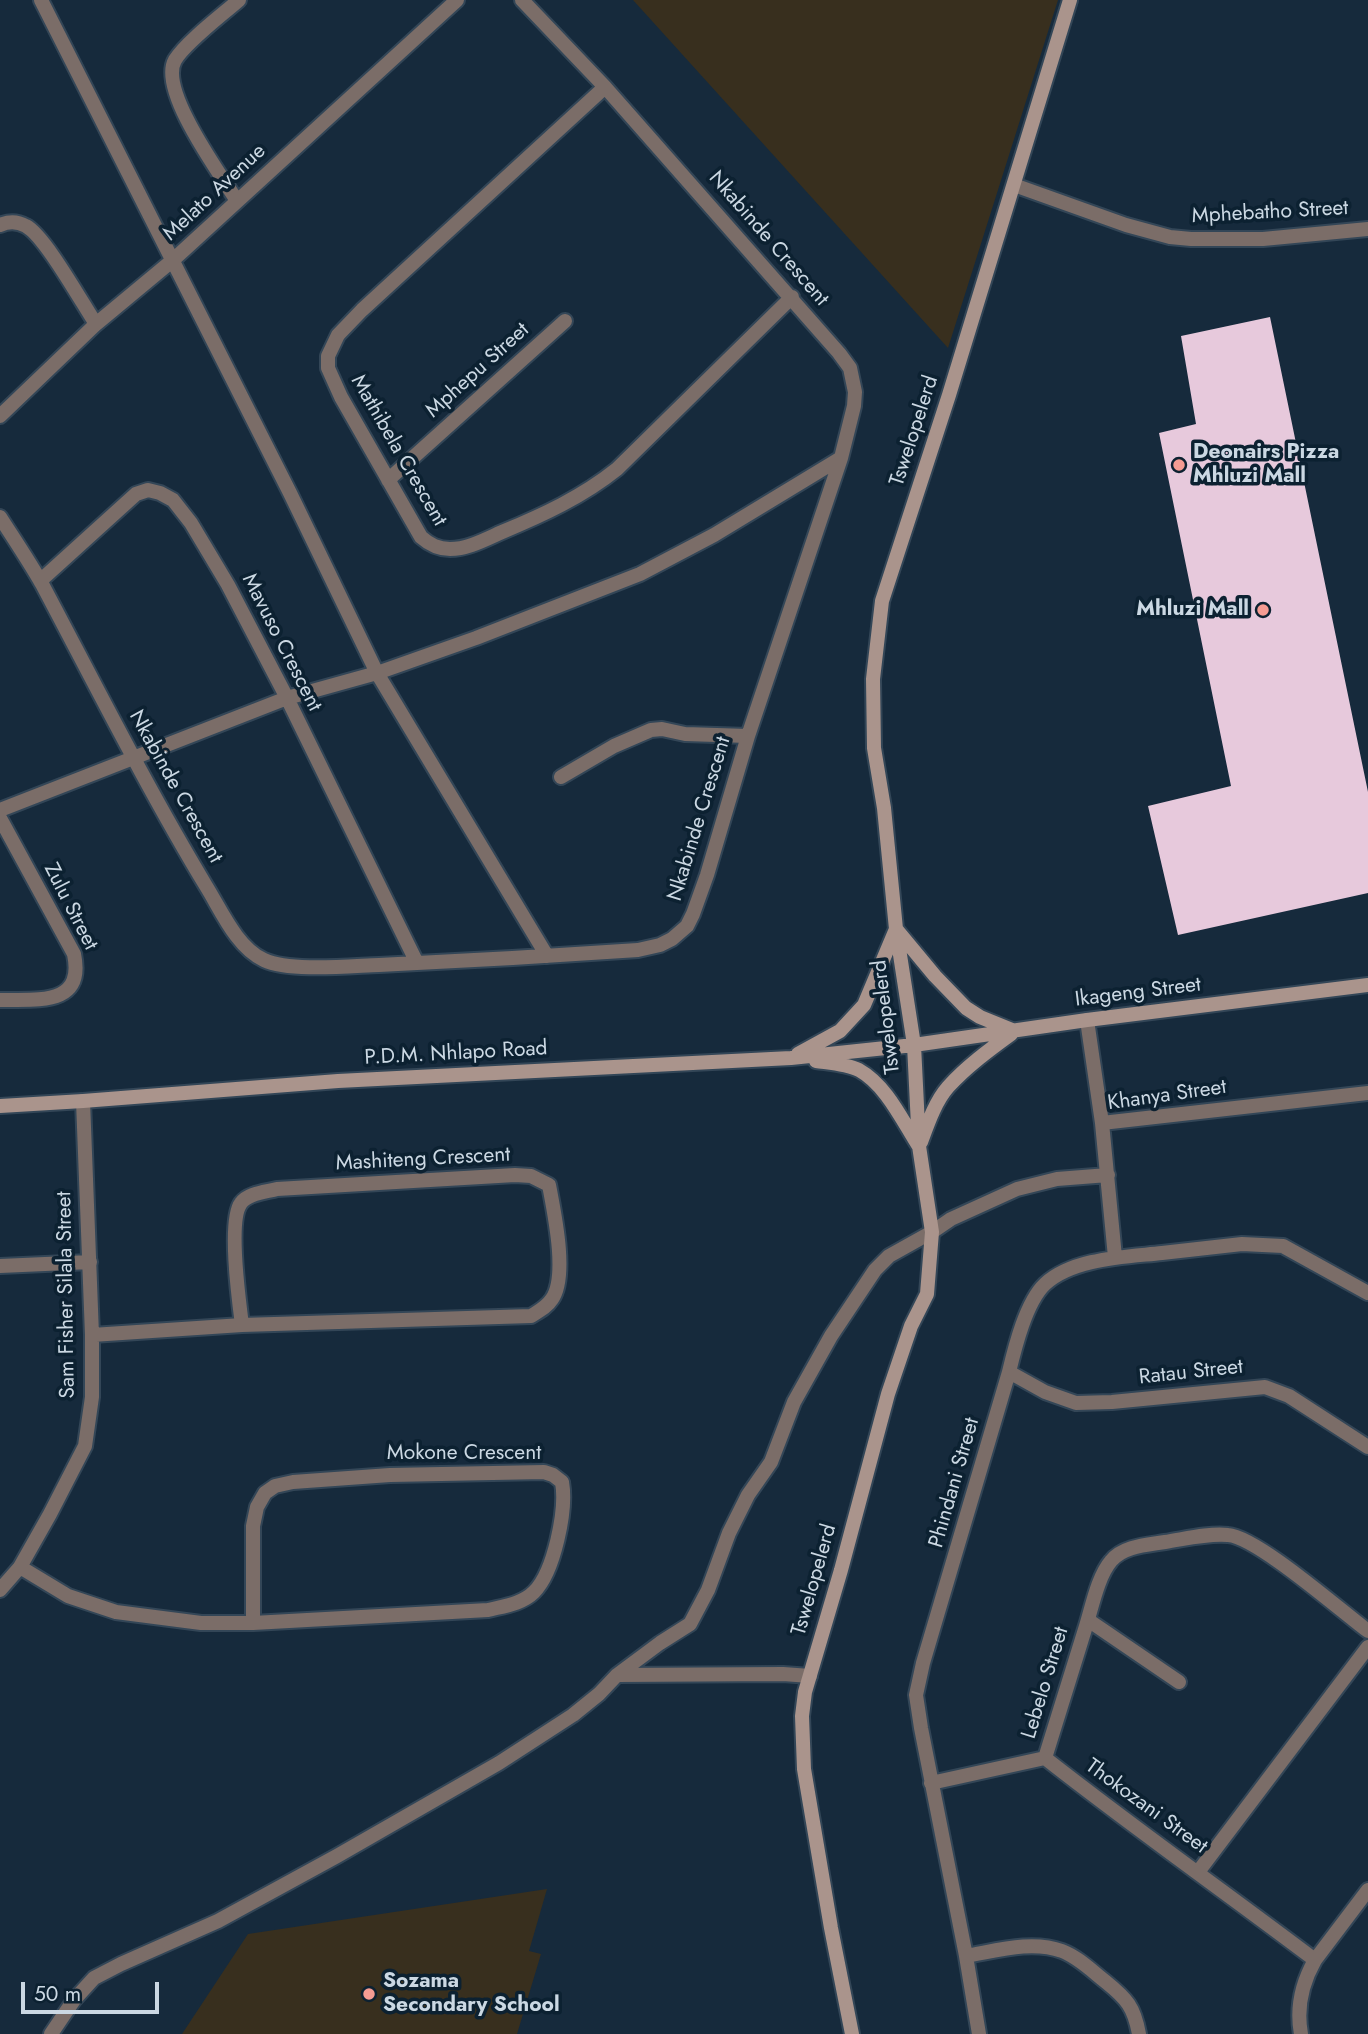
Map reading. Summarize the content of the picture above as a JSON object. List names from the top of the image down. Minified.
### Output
{"streets":{"street":["Melato Avenue","Mphebatho Street","Nkabinde Crescent","Mphepu Street","Tswelopelerd","Mathibela Crescent","Mavuso Crescent","Zulu Street","Ikageng Street","P.D.M. Nhlapo Road","Khanya Street","Mashiteng Crescent","Sam Fisher Silala Street","Ratau Street","Mokone Crescent","Phindani Street","Lebelo Street","Thokozani Street"]},"crossings":[["Mphebatho Street","Tswelopelerd"],["Nkabinde Crescent","Mathibela Crescent"],["Nkabinde Crescent","Mavuso Crescent"],["Mphepu Street","Mathibela Crescent"],["Tswelopelerd","Ikageng Street"],["Tswelopelerd","P.D.M. Nhlapo Road"],["Ikageng Street","P.D.M. Nhlapo Road"],["P.D.M. Nhlapo Road","Sam Fisher Silala Street"],["Khanya Street","Phindani Street"],["Mashiteng Crescent","Sam Fisher Silala Street"],["Sam Fisher Silala Street","Mokone Crescent"],["Ratau Street","Phindani Street"],["Lebelo Street","Thokozani Street"]],"places":["Deonairs Pizza Mhluzi Mall","Mhluzi Mall","Sozama Secondary School"],"scale_bar":"50 m"}
